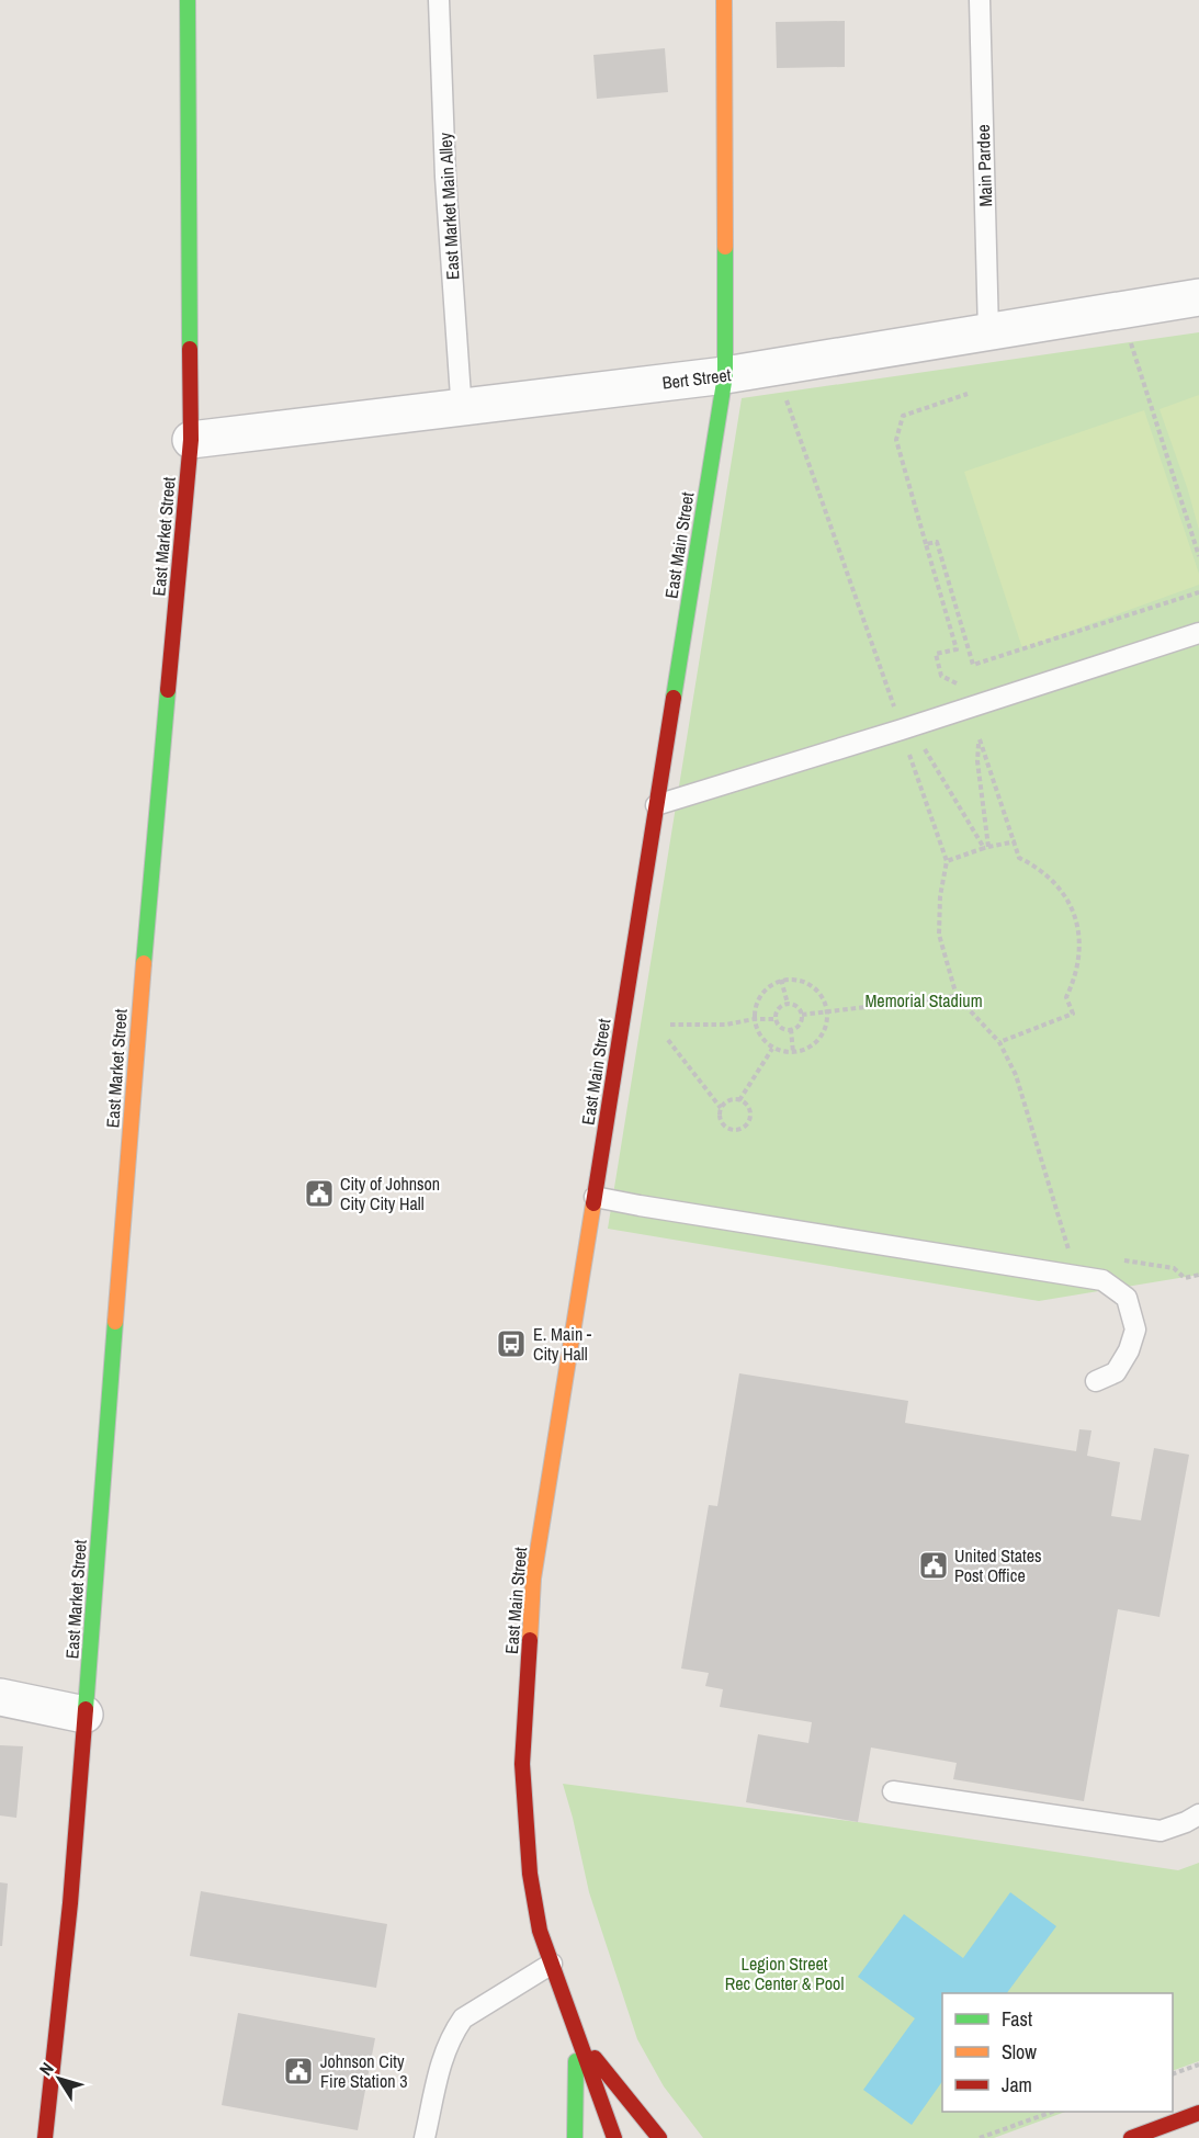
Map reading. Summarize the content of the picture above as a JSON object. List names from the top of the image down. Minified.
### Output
{"streets":{"main road":["East Market Street","East Main Street"],"street":["Bert Street"],"lane":["Main Pardee","East Market Main Alley"]},"crossings":[["Main Pardee","Bert Street"],["East Market Main Alley","Bert Street"],["Bert Street","East Market Street"],["Bert Street","East Main Street"]],"parks":["Memorial Stadium","Legion Street Rec Center & Pool"],"places":{"public building":["City of Johnson City City Hall","United States Post Office","Johnson City Fire Station 3"],"bus stop":["E. Main - City Hall"]},"legend":["Fast","Slow","Jam"],"north":"top left"}
